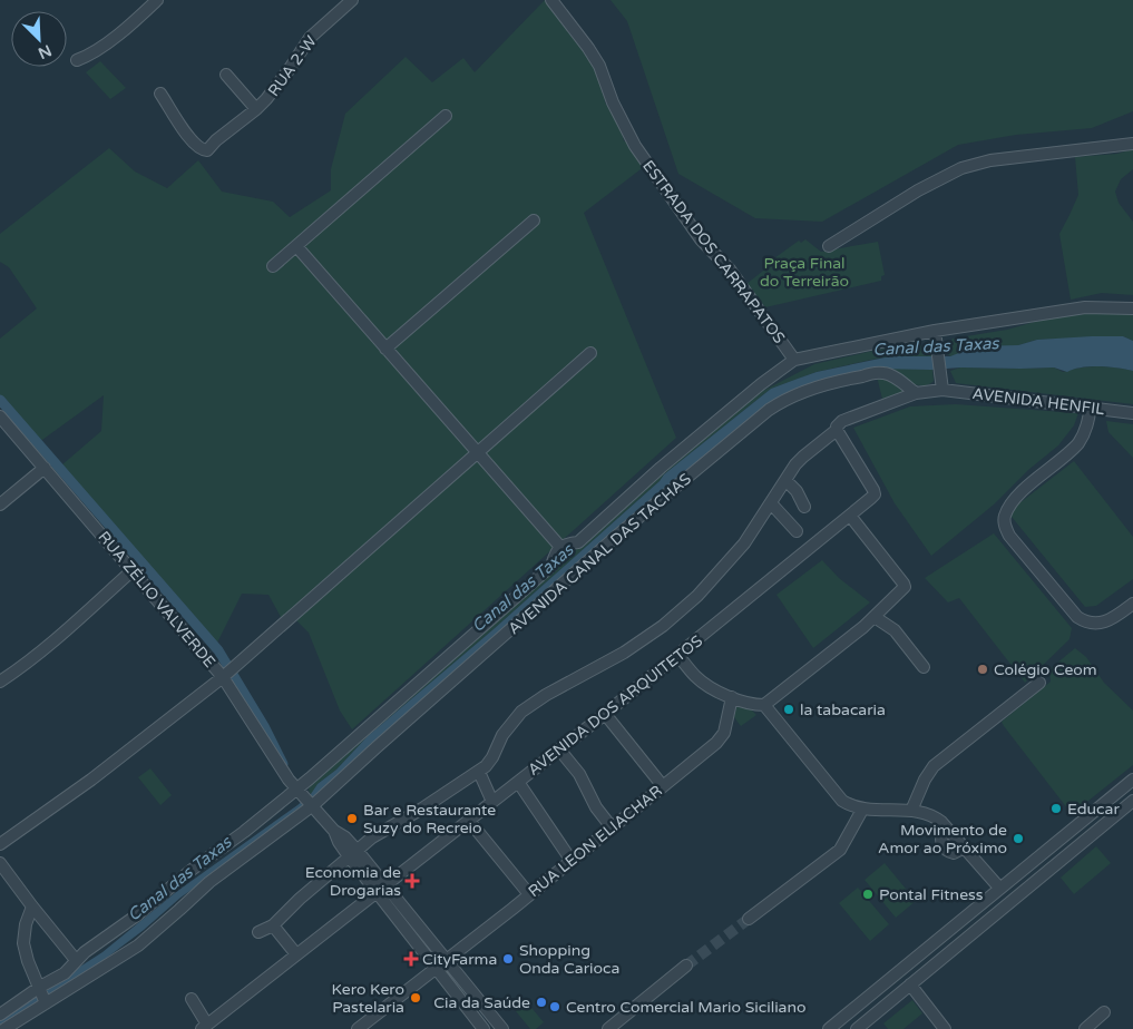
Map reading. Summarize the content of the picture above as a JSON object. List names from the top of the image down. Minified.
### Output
{"streets":{"street":["RUA 2-W","ESTRADA DOS CARRAPATOS","AVENIDA HENFIL","AVENIDA CANAL DAS TACHAS","RUA ZÉLIO VALVERDE","AVENIDA DOS ARQUITETOS","RUA LEON ELIACHAR"]},"crossings":[["AVENIDA CANAL DAS TACHAS","RUA ZÉLIO VALVERDE"],["RUA ZÉLIO VALVERDE","AVENIDA DOS ARQUITETOS"]],"water":["Canal das Taxas"],"parks":["Praça Final do Terreirão"],"places":{"other":["Colégio Ceom","la tabacaria","Educar","Bar e Restaurante Suzy do Recreio","Movimento de Amor ao Próximo","Pontal Fitness","Shopping Onda Carioca","Kero Kero Pastelaria","Cia da Saúde","Centro Comercial Mario Siciliano"],"health":["Economia de Drogarias","CityFarma"]},"north":"bottom right"}
